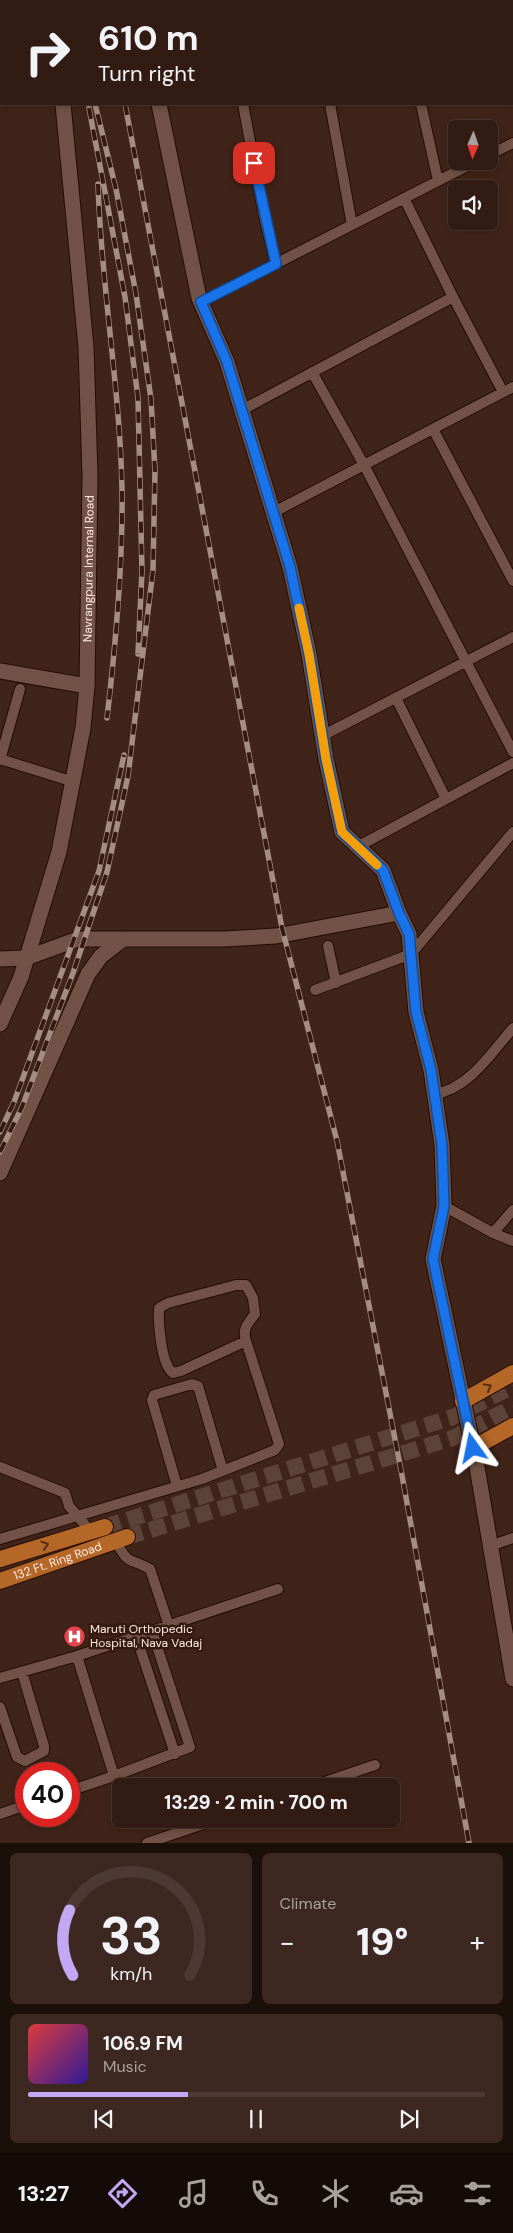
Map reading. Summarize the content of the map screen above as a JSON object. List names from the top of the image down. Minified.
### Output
{"streets":{"main road":["132 Ft. Ring Road"],"street":["Navrangpura Internal Road"]},"places":{"hospital":["Maruti Orthopedic Hospital, Nava Vadaj"]},"north":"bottom","page":{"turn":["610 m","Turn right"],"limit":"40","trip":"13:29 · 2 min · 700 m","tile":"Climate","heat":["−","19°","+"],"song":["106.9 FM","Music"],"tabs":"13:27","gauge":["33","km/h"]}}
